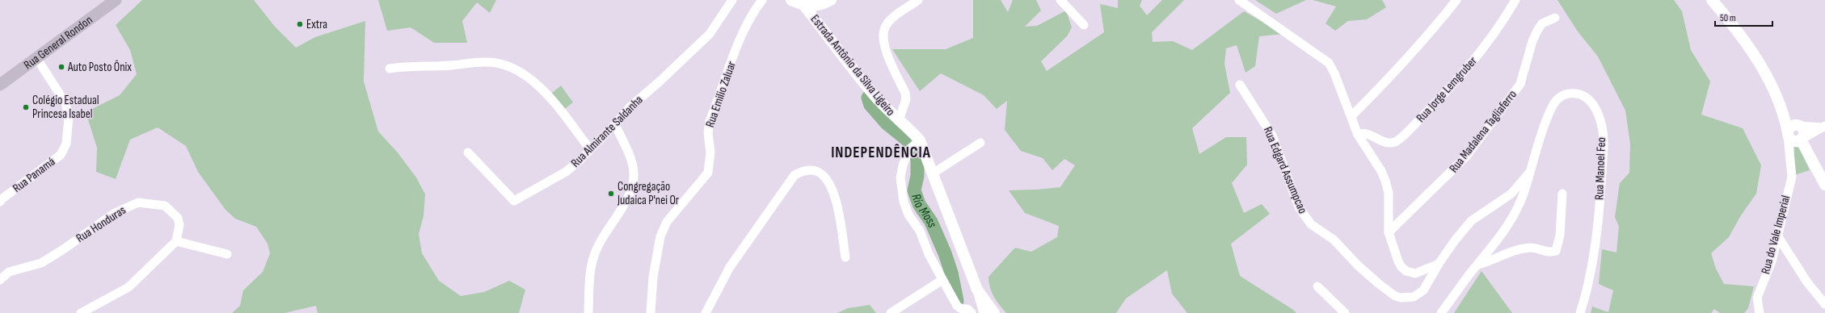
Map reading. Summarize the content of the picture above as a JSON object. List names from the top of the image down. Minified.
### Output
{"streets":{"main road":["Rua General Rondon"],"street":["Estrada Antônio da Silva Ligeiro","Rua Jorge Lemgruber","Rua Emilio Zaluar","Rua Almirante Saldanha","Rua Madalena Tagliaferro","Rua Manoel Feo","Rua Edgard Assumpcao","Rua Panamá","Rua Honduras","Rua do Vale Imperial"]},"crossings":[["Rua General Rondon","Rua Panamá"],["Rua Manoel Feo","Rua Edgard Assumpcao"]],"districts":["INDEPENDÊNCIA"],"water":["Rio Moss"],"places":["Extra","Auto Posto Ônix","Colégio Estadual Princesa Isabel","Congregação Judaica P'nei Or"],"scale_bar":"50 m"}
